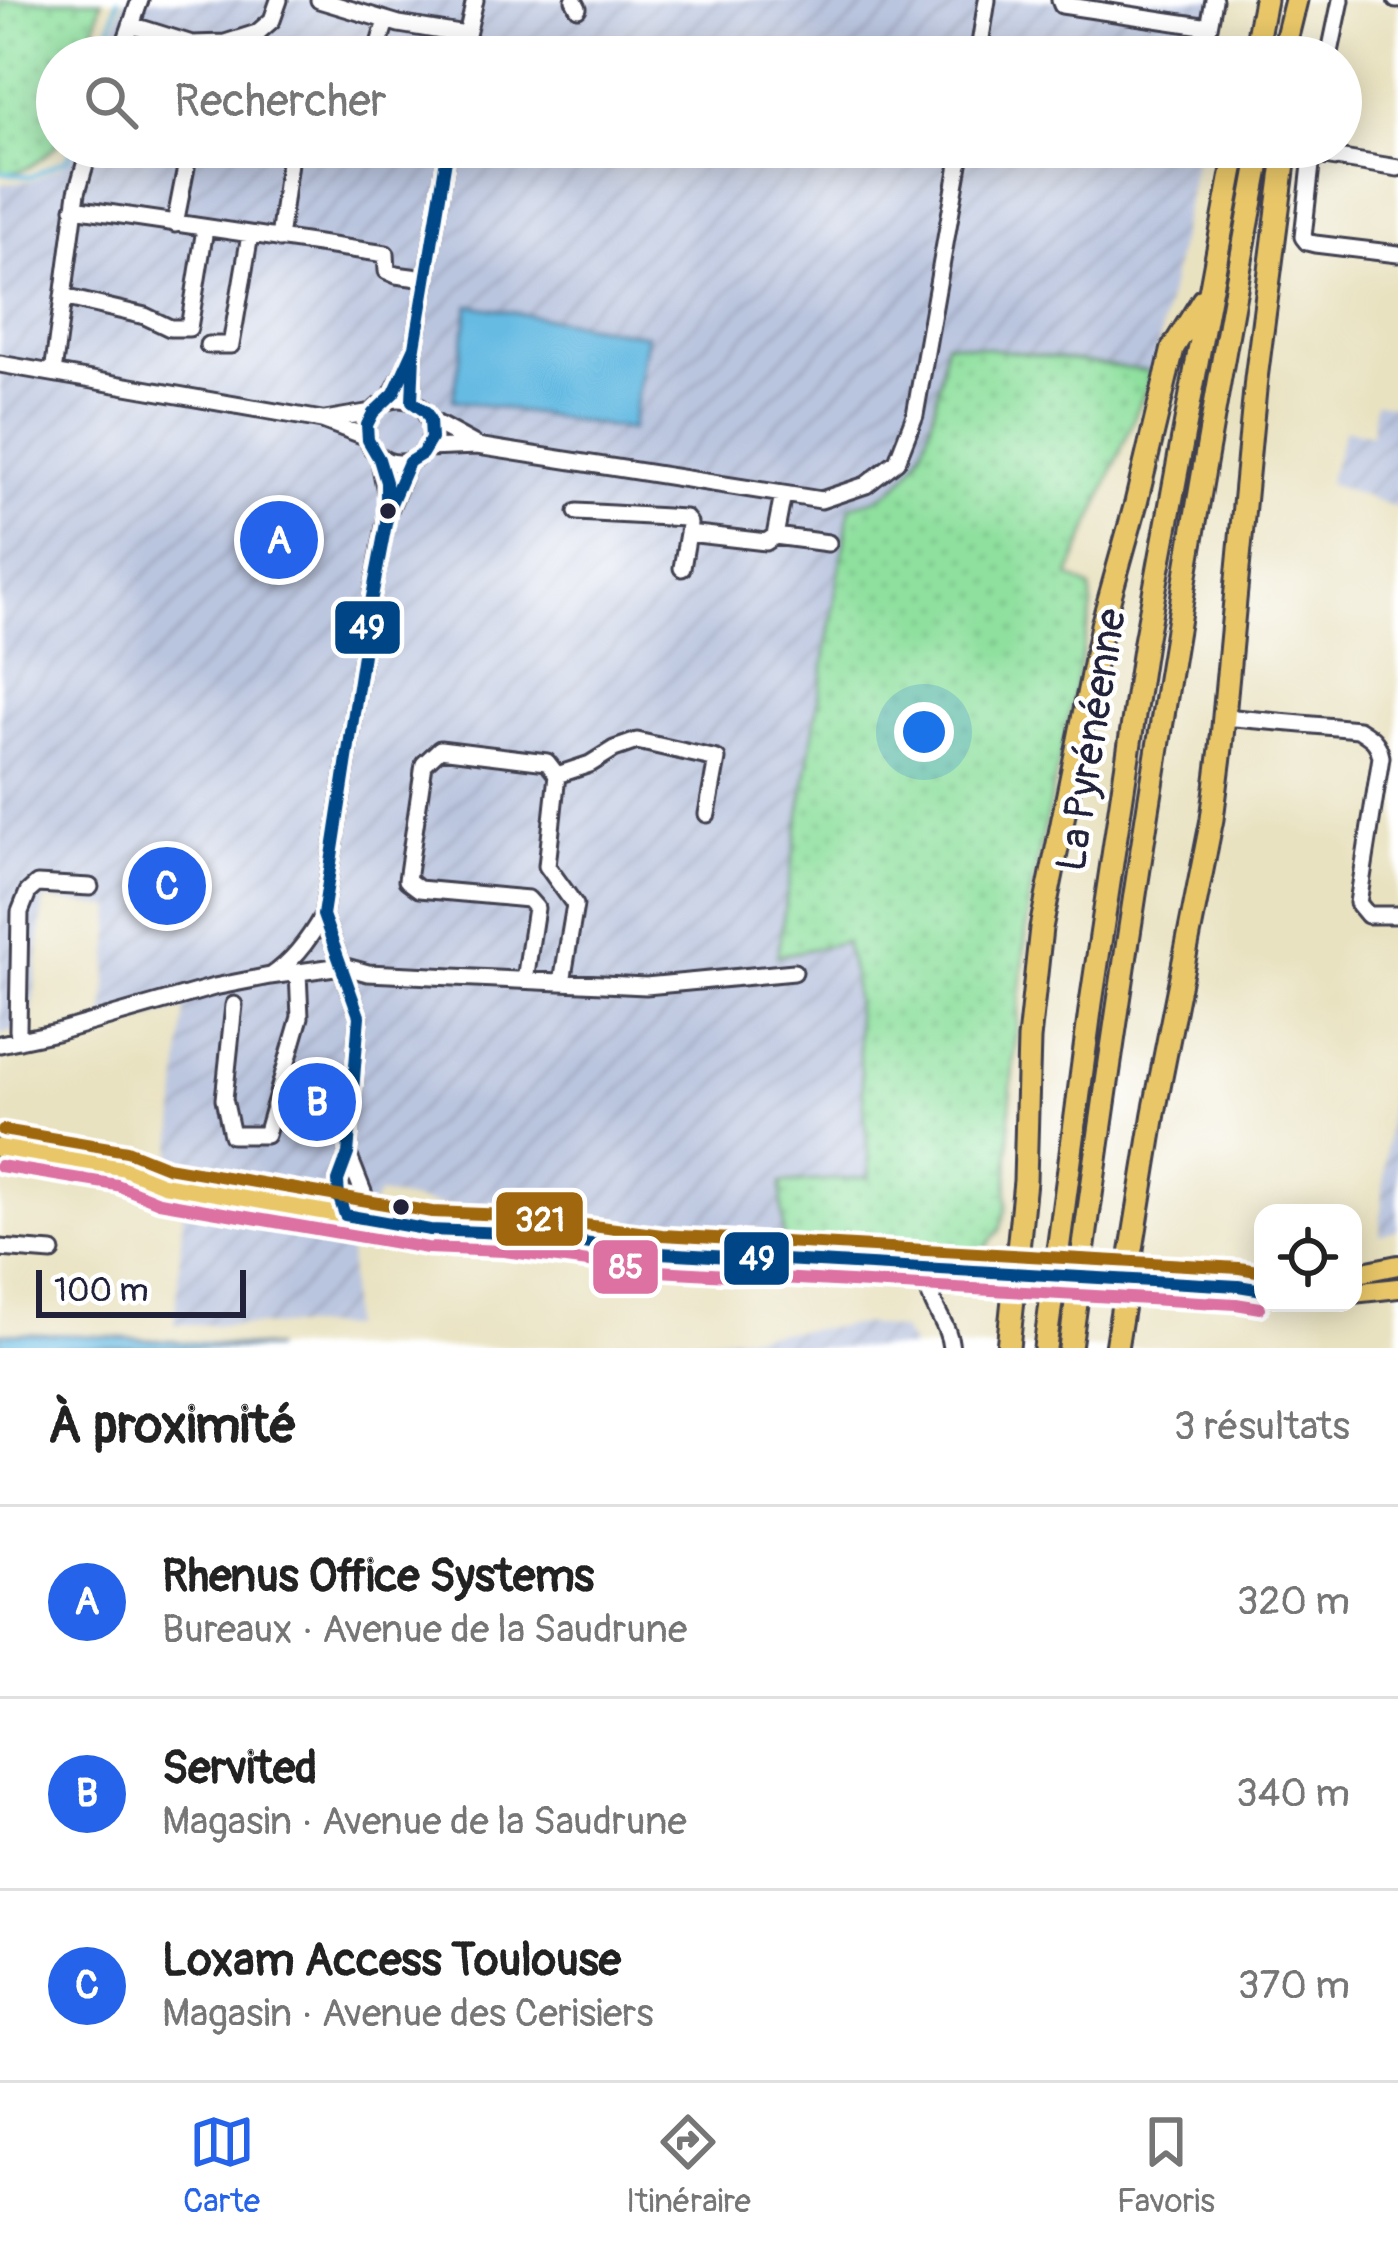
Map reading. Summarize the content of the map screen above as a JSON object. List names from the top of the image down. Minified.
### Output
{"streets":{"highway":["La Pyrénéenne"]},"lines":["transit line 49","transit line 321","transit line 85"],"scale_bar":"100 m","page":{"search":"Rechercher","pins":["A","C","B"],"scale":"100 m","heading":["À proximité","3 résultats"],"list":[{"mark":"A","name":"Rhenus Office Systems","note":"Bureaux · Avenue de la Saudrune","value":"320 m"},{"mark":"B","name":"Servited","note":"Magasin · Avenue de la Saudrune","value":"340 m"},{"mark":"C","name":"Loxam Access Toulouse","note":"Magasin · Avenue des Cerisiers","value":"370 m"}],"nav":["Carte","Itinéraire","Favoris"]}}
